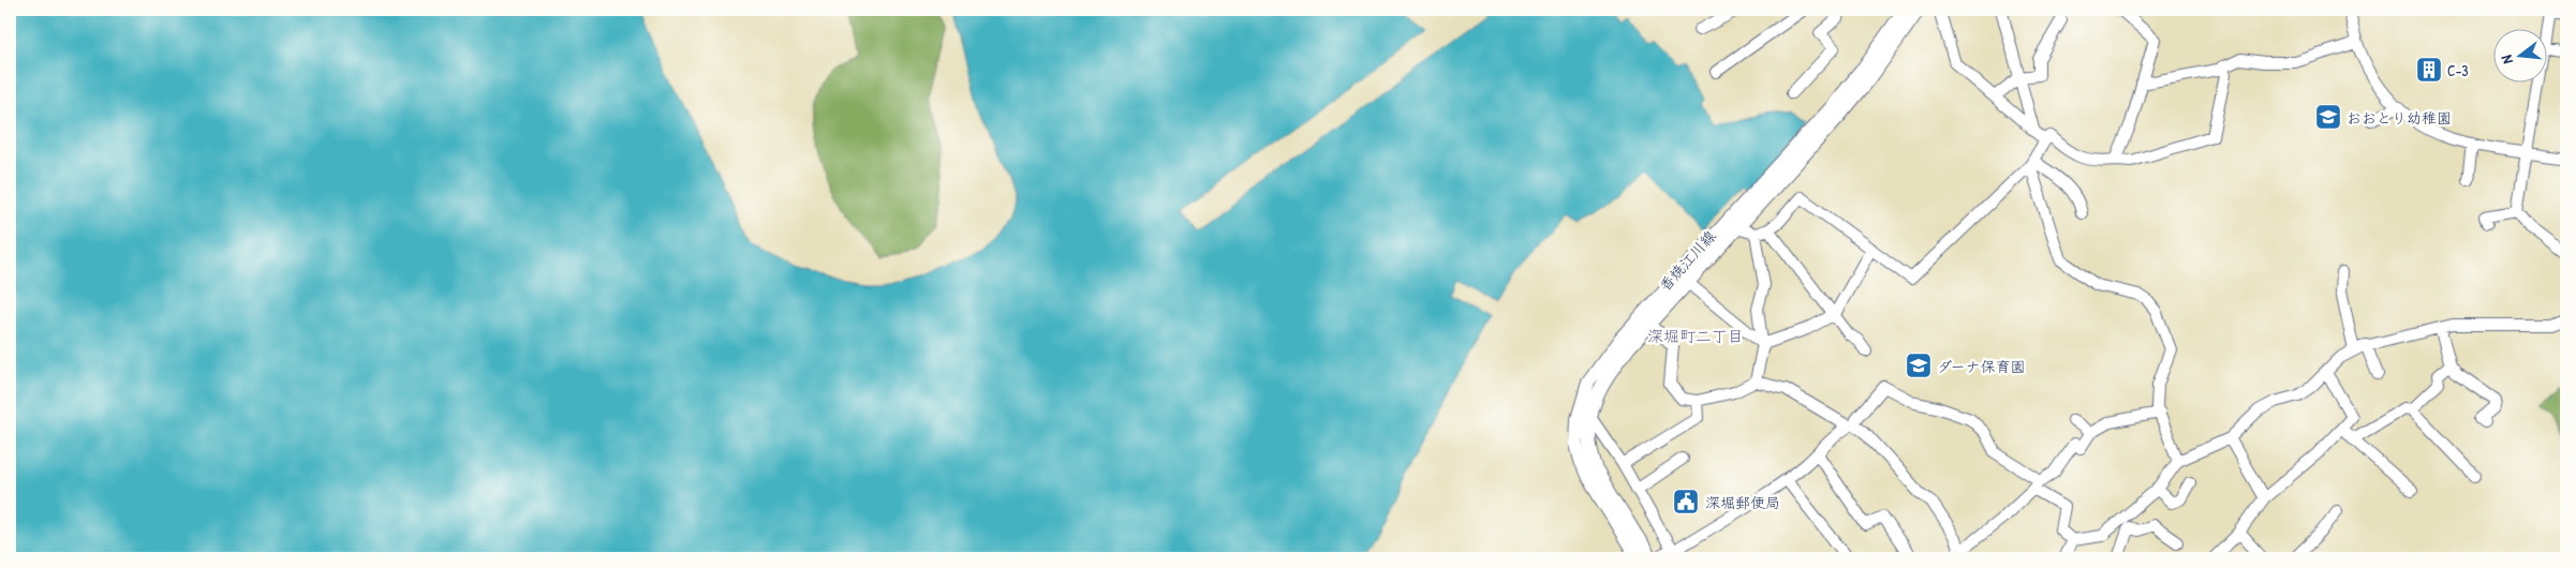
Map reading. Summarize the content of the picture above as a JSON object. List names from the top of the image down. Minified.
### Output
{"streets":{"main road":["香焼江川線"]},"districts":["深堀町二丁目"],"places":{"building":["C-3"],"school or university":["おおとり幼稚園","ダーナ保育園"],"public building":["深堀郵便局"]},"north":"left"}
